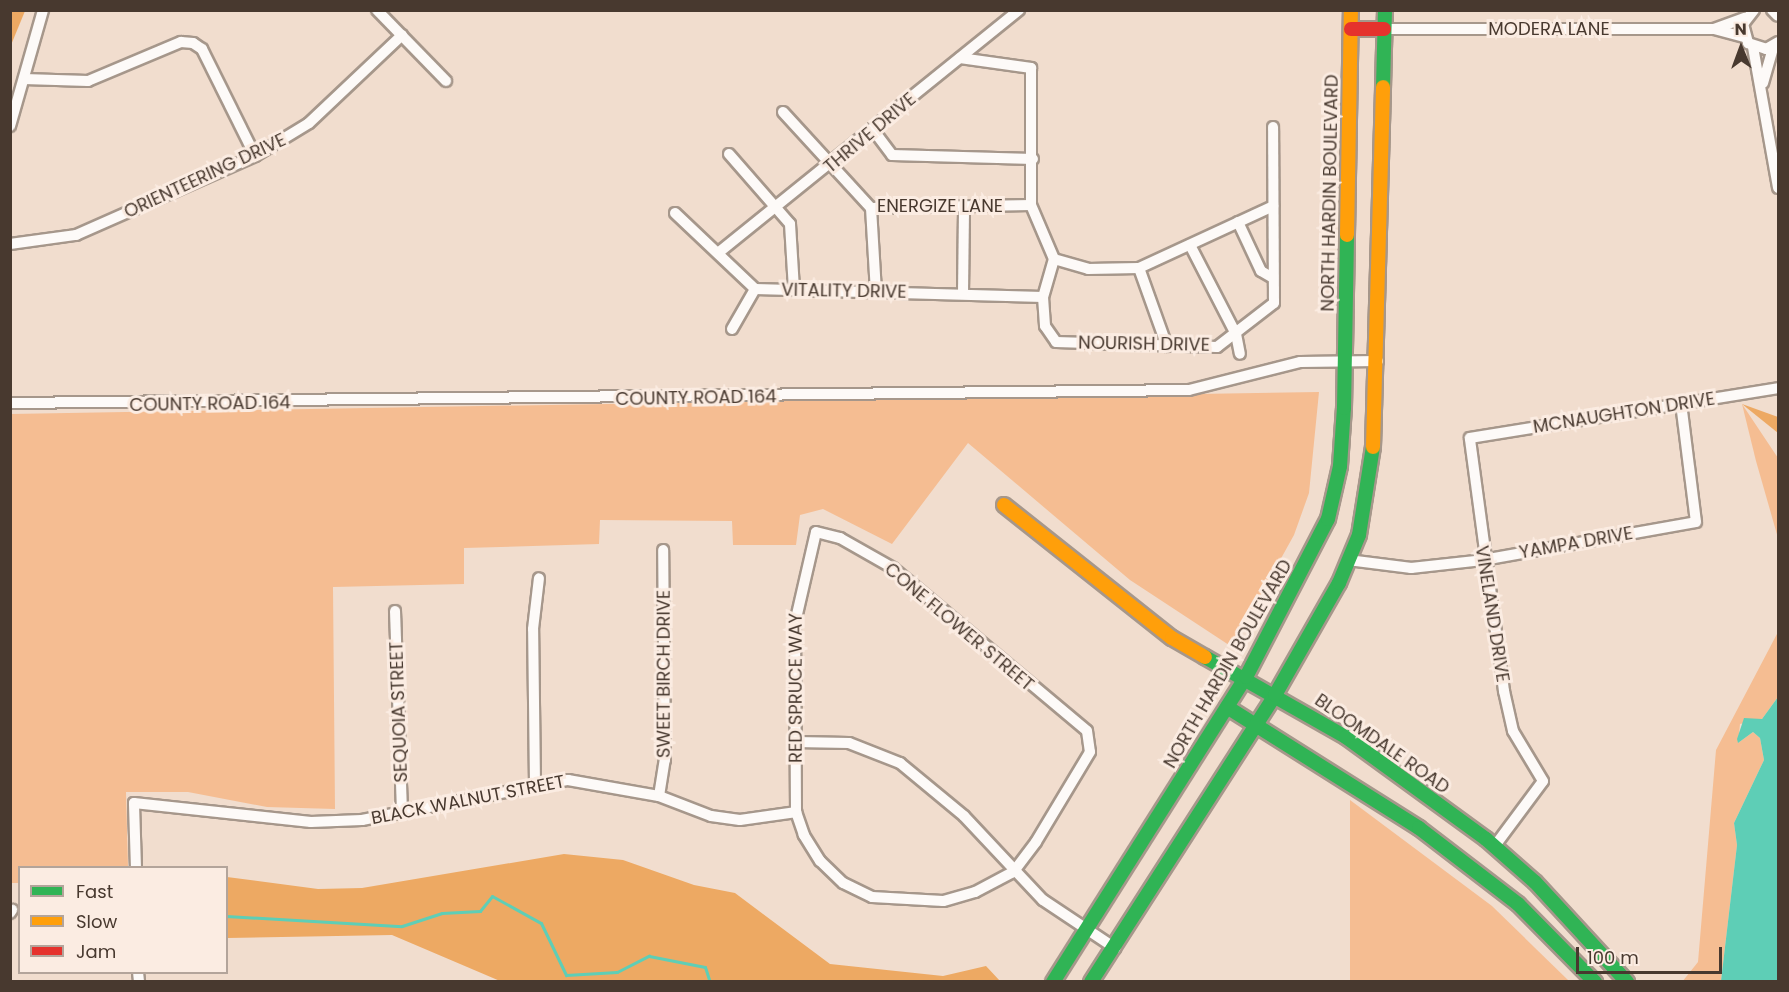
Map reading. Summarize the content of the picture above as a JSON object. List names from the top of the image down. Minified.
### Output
{"streets":{"street":["MODERA LANE","THRIVE DRIVE","ORIENTEERING DRIVE","NORTH HARDIN BOULEVARD","ENERGIZE LANE","VITALITY DRIVE","NOURISH DRIVE","COUNTY ROAD 164","MCNAUGHTON DRIVE","YAMPA DRIVE","VINELAND DRIVE","CONE FLOWER STREET","SWEET BIRCH DRIVE","RED SPRUCE WAY","SEQUOIA STREET","BLOOMDALE ROAD","BLACK WALNUT STREET"]},"crossings":[["THRIVE DRIVE","ENERGIZE LANE"],["THRIVE DRIVE","VITALITY DRIVE"],["NORTH HARDIN BOULEVARD","COUNTY ROAD 164"],["NORTH HARDIN BOULEVARD","BLOOMDALE ROAD"],["VITALITY DRIVE","NOURISH DRIVE"],["MCNAUGHTON DRIVE","YAMPA DRIVE"],["MCNAUGHTON DRIVE","VINELAND DRIVE"],["YAMPA DRIVE","VINELAND DRIVE"],["VINELAND DRIVE","BLOOMDALE ROAD"],["CONE FLOWER STREET","RED SPRUCE WAY"],["SWEET BIRCH DRIVE","BLACK WALNUT STREET"],["RED SPRUCE WAY","BLACK WALNUT STREET"],["SEQUOIA STREET","BLACK WALNUT STREET"]],"legend":["Fast","Slow","Jam"],"scale_bar":"100 m","north":"top"}
